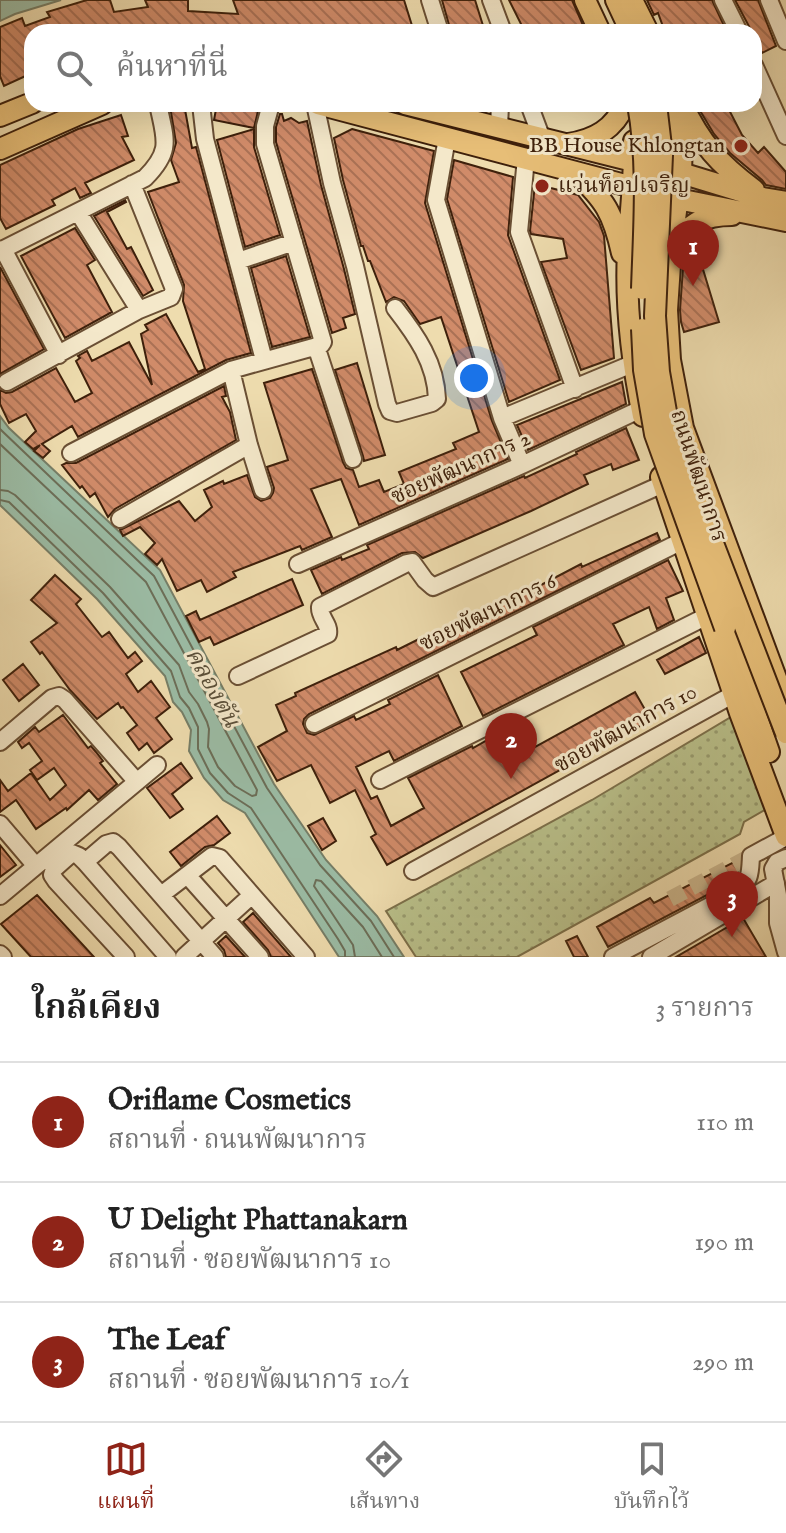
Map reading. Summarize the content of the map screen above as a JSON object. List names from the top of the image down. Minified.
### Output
{"streets":{"main road":["ถนนพัฒนาการ"],"street":["ซอยพัฒนาการ 2","ซอยพัฒนาการ 6","ซอยพัฒนาการ 10"]},"crossings":[["ซอยพัฒนาการ 2","ถนนพัฒนาการ"],["ถนนพัฒนาการ","ซอยพัฒนาการ 6"],["ถนนพัฒนาการ","ซอยพัฒนาการ 10"]],"water":["คลองตัน"],"places":["BB House Khlongtan","แว่นท็อปเจริญ"],"page":{"search":"ค้นหาที่นี่","pins":["1","2","3"],"heading":["ใกล้เคียง","3 รายการ"],"list":[{"mark":"1","name":"Oriflame Cosmetics","note":"สถานที่ · ถนนพัฒนาการ","value":"110 m"},{"mark":"2","name":"U Delight Phattanakarn","note":"สถานที่ · ซอยพัฒนาการ 10","value":"190 m"},{"mark":"3","name":"The Leaf","note":"สถานที่ · ซอยพัฒนาการ 10/1","value":"290 m"}],"nav":["แผนที่","เส้นทาง","บันทึกไว้"]}}
